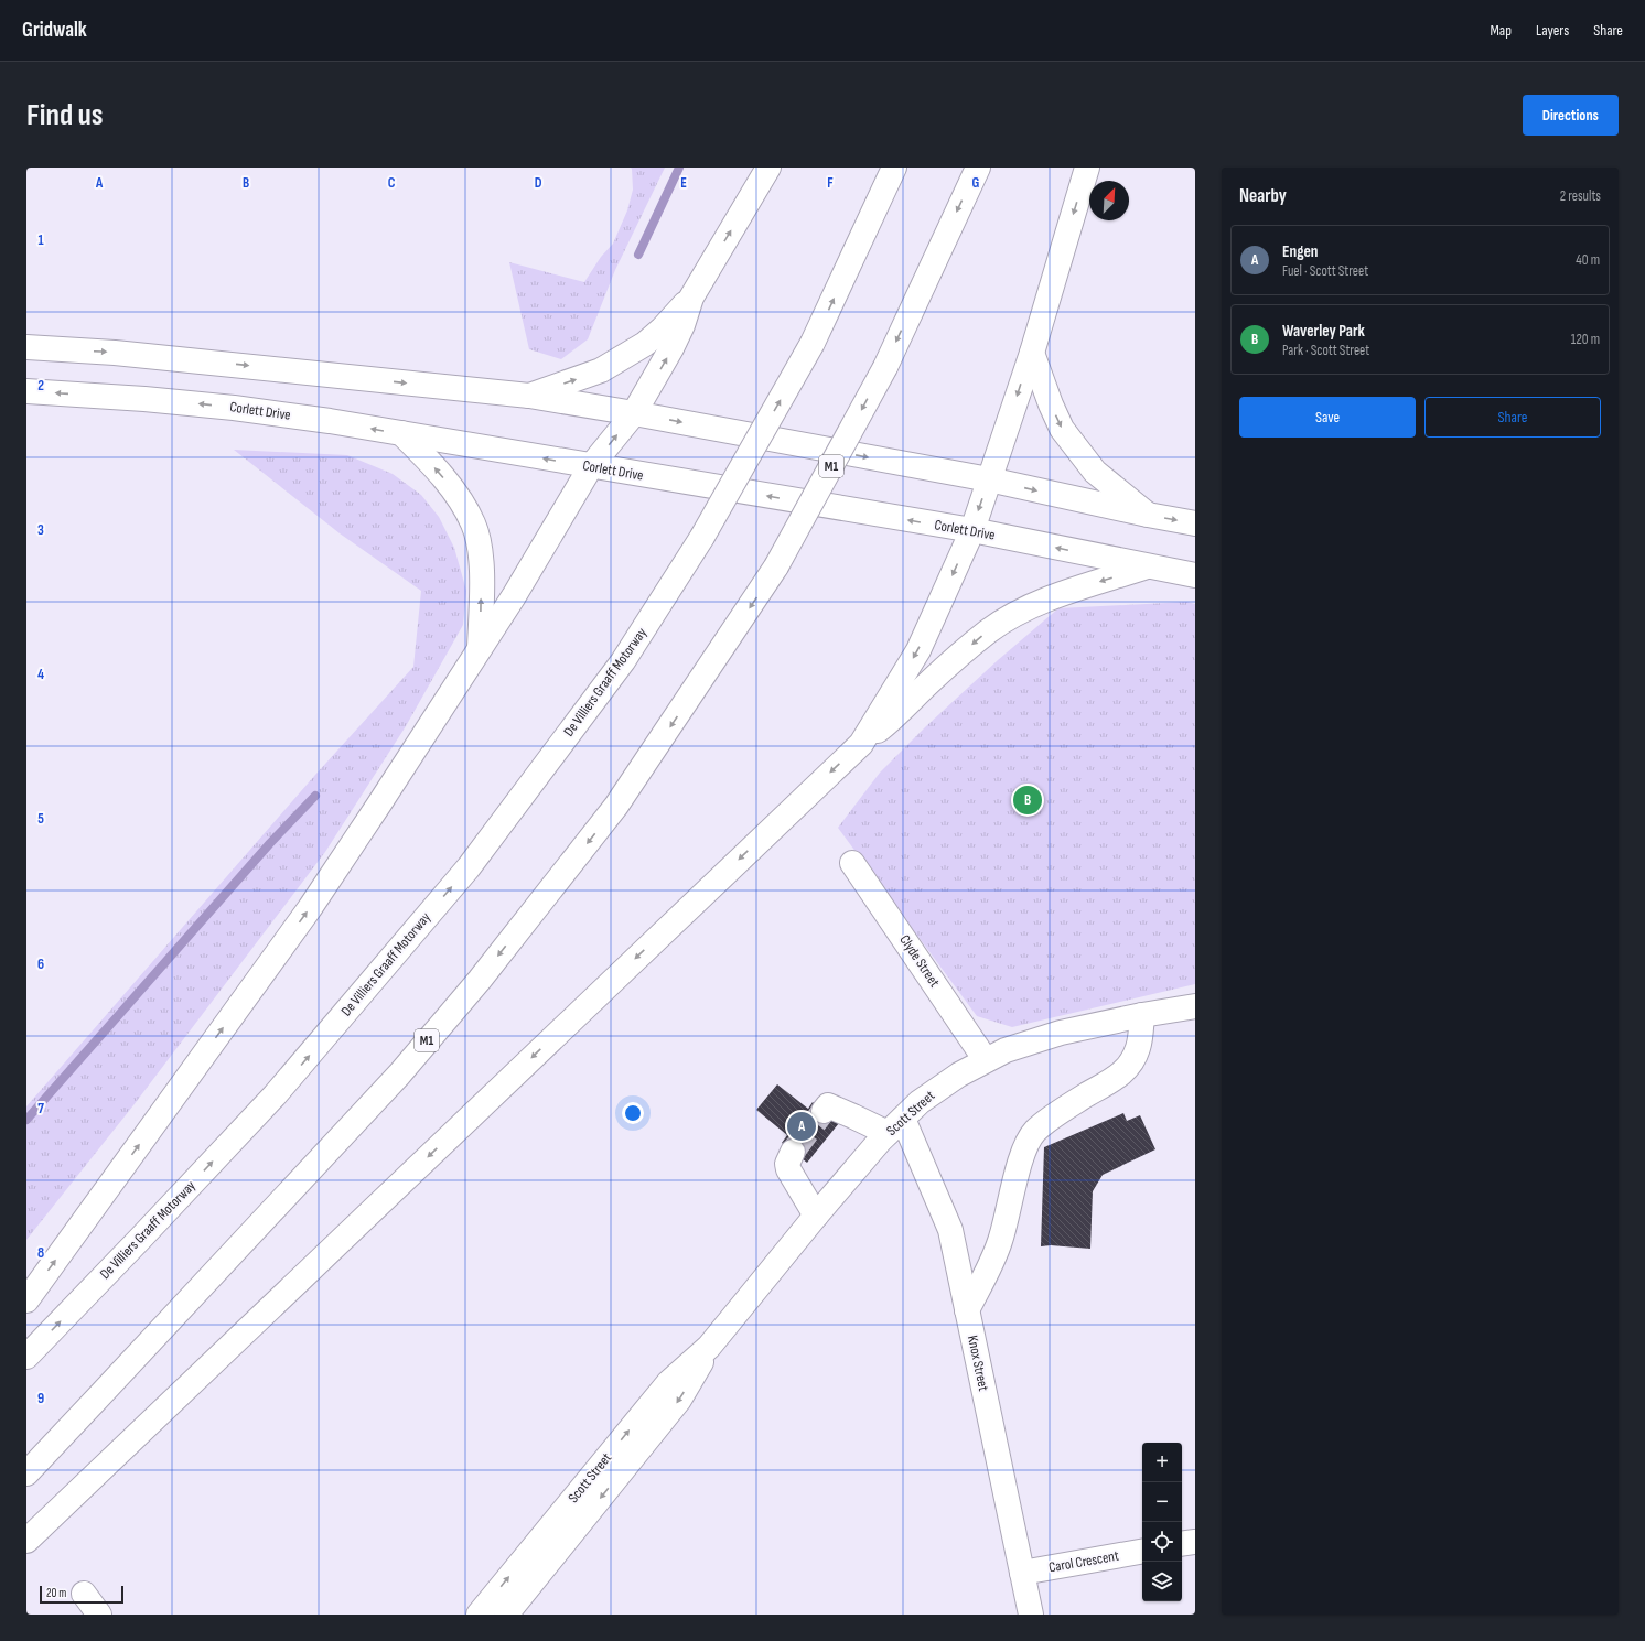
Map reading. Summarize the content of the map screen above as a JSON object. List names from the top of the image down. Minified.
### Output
{"streets":{"main road":["Corlett Drive","M1","De Villiers Graaff Motorway","Clyde Street","Scott Street","Knox Street","Carol Crescent"]},"crossings":[["Clyde Street","Scott Street"],["Scott Street","Knox Street"],["Knox Street","Carol Crescent"]],"scale_bar":"20 m","north":"top right","page":{"header":"Gridwalk","nav":["Map","Layers","Share"],"buttons":["Directions",["Save","Share"]],"title":"Find us","heading":["Nearby","2 results"],"list":[{"mark":"A","name":"Engen","note":"Fuel · Scott Street","value":"40 m"},{"mark":"B","name":"Waverley Park","note":"Park · Scott Street","value":"120 m"}],"pins":["B","A"],"map_buttons":["+","−"],"scale":"20 m"},"grid":{"columns":["A","B","C","D","E","F","G"],"rows":["1","2","3","4","5","6","7","8","9"]}}
